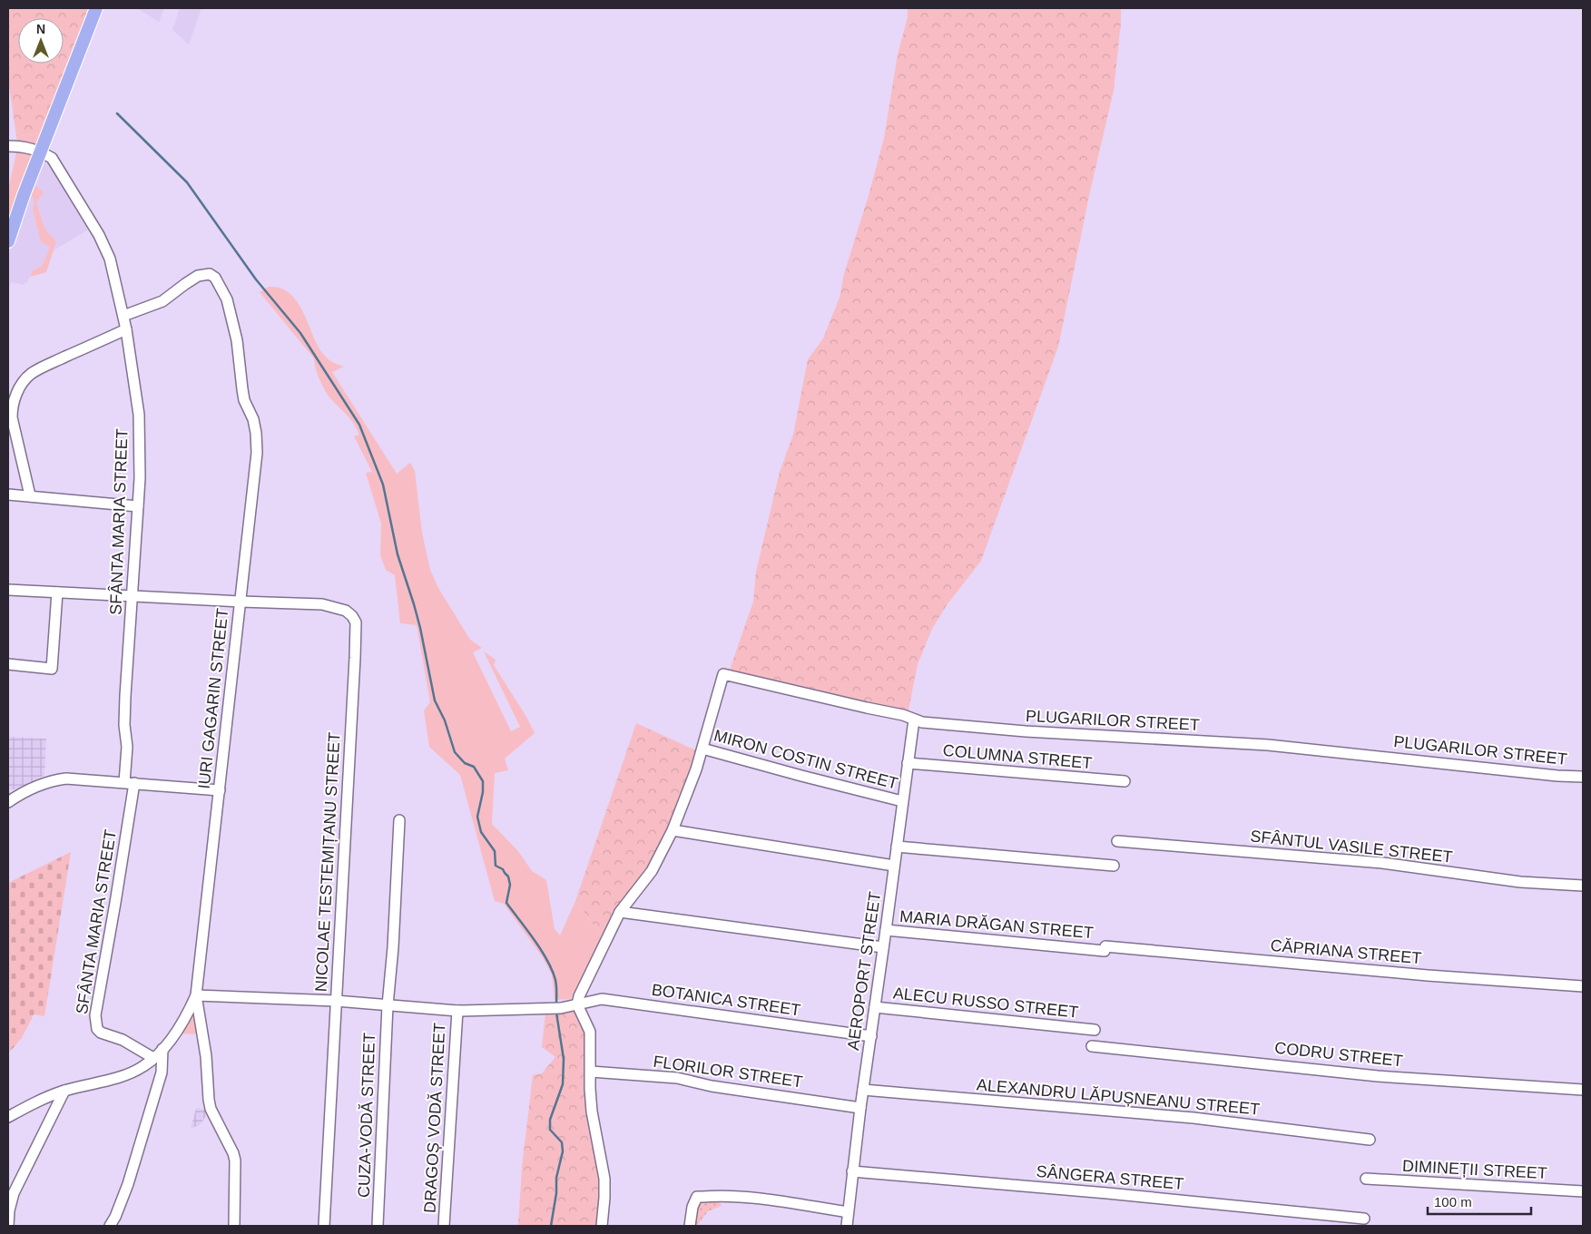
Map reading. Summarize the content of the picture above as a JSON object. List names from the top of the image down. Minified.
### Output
{"streets":{"street":["SFÂNTA MARIA STREET","IURI GAGARIN STREET","PLUGARILOR STREET","COLUMNA STREET","MIRON COSTIN STREET","SFÂNTUL VASILE STREET","NICOLAE TESTEMIȚANU STREET","MARIA DRĂGAN STREET","CĂPRIANA STREET","AEROPORT STREET","BOTANICA STREET","ALECU RUSSO STREET","CODRU STREET","FLORILOR STREET","ALEXANDRU LĂPUȘNEANU STREET","CUZA-VODĂ STREET","DRAGOȘ VODĂ STREET","DIMINEȚII STREET","SÂNGERA STREET"]},"crossings":[["SFÂNTA MARIA STREET","IURI GAGARIN STREET"],["SFÂNTA MARIA STREET","NICOLAE TESTEMIȚANU STREET"],["IURI GAGARIN STREET","NICOLAE TESTEMIȚANU STREET"],["IURI GAGARIN STREET","BOTANICA STREET"],["PLUGARILOR STREET","MIRON COSTIN STREET"],["PLUGARILOR STREET","AEROPORT STREET"],["COLUMNA STREET","AEROPORT STREET"],["MIRON COSTIN STREET","AEROPORT STREET"],["NICOLAE TESTEMIȚANU STREET","BOTANICA STREET"],["MARIA DRĂGAN STREET","CĂPRIANA STREET"],["MARIA DRĂGAN STREET","AEROPORT STREET"],["AEROPORT STREET","BOTANICA STREET"],["AEROPORT STREET","ALECU RUSSO STREET"],["AEROPORT STREET","FLORILOR STREET"],["AEROPORT STREET","ALEXANDRU LĂPUȘNEANU STREET"],["AEROPORT STREET","SÂNGERA STREET"],["BOTANICA STREET","CUZA-VODĂ STREET"],["BOTANICA STREET","DRAGOȘ VODĂ STREET"]],"scale_bar":"100 m","north":"top"}
